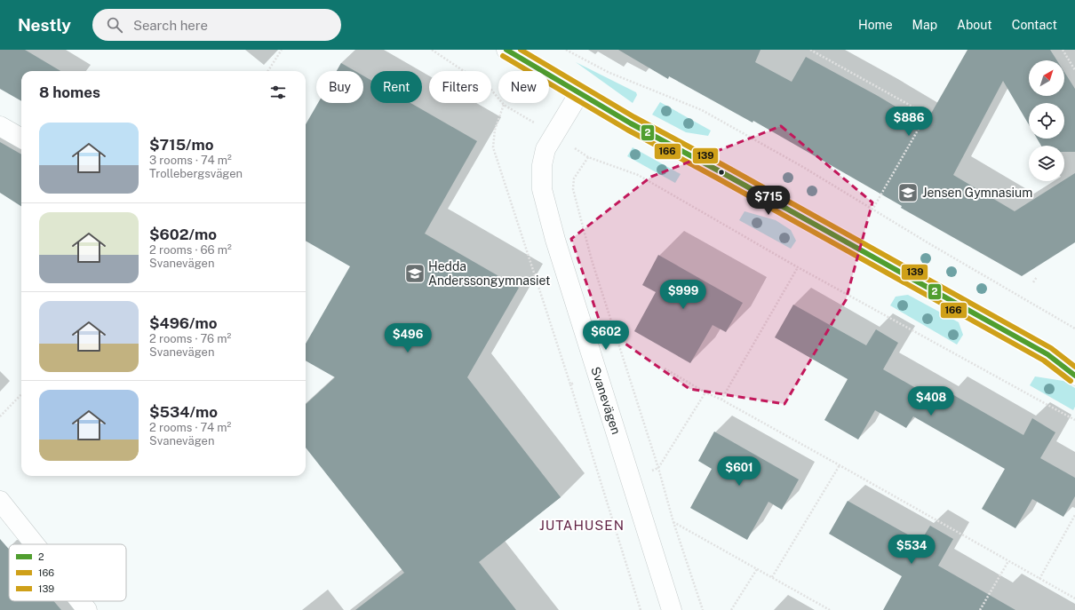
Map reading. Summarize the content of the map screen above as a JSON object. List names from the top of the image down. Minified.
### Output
{"streets":{"street":["Svanevägen"]},"districts":["JUTAHUSEN"],"places":{"school or university":["Jensen Gymnasium","Hedda Anderssongymnasiet"]},"lines":["transit line 2","transit line 139","transit line 166"],"legend":["2","166","139"],"north":"top right","page":{"header":"Nestly","search":"Search here","nav":["Home","Map","About","Contact"],"chip":["Buy","Rent","Filters","New"],"heading":"8 homes","price":["$886","$715","$999","$602","$496","$408","$601","$534"],"list":[{"name":"$715/mo","note":"3 rooms · 74 m² · Trollebergsvägen"},{"name":"$602/mo","note":"2 rooms · 66 m² · Svanevägen"},{"name":"$496/mo","note":"2 rooms · 76 m² · Svanevägen"},{"name":"$534/mo","note":"2 rooms · 74 m² · Svanevägen"}]}}
